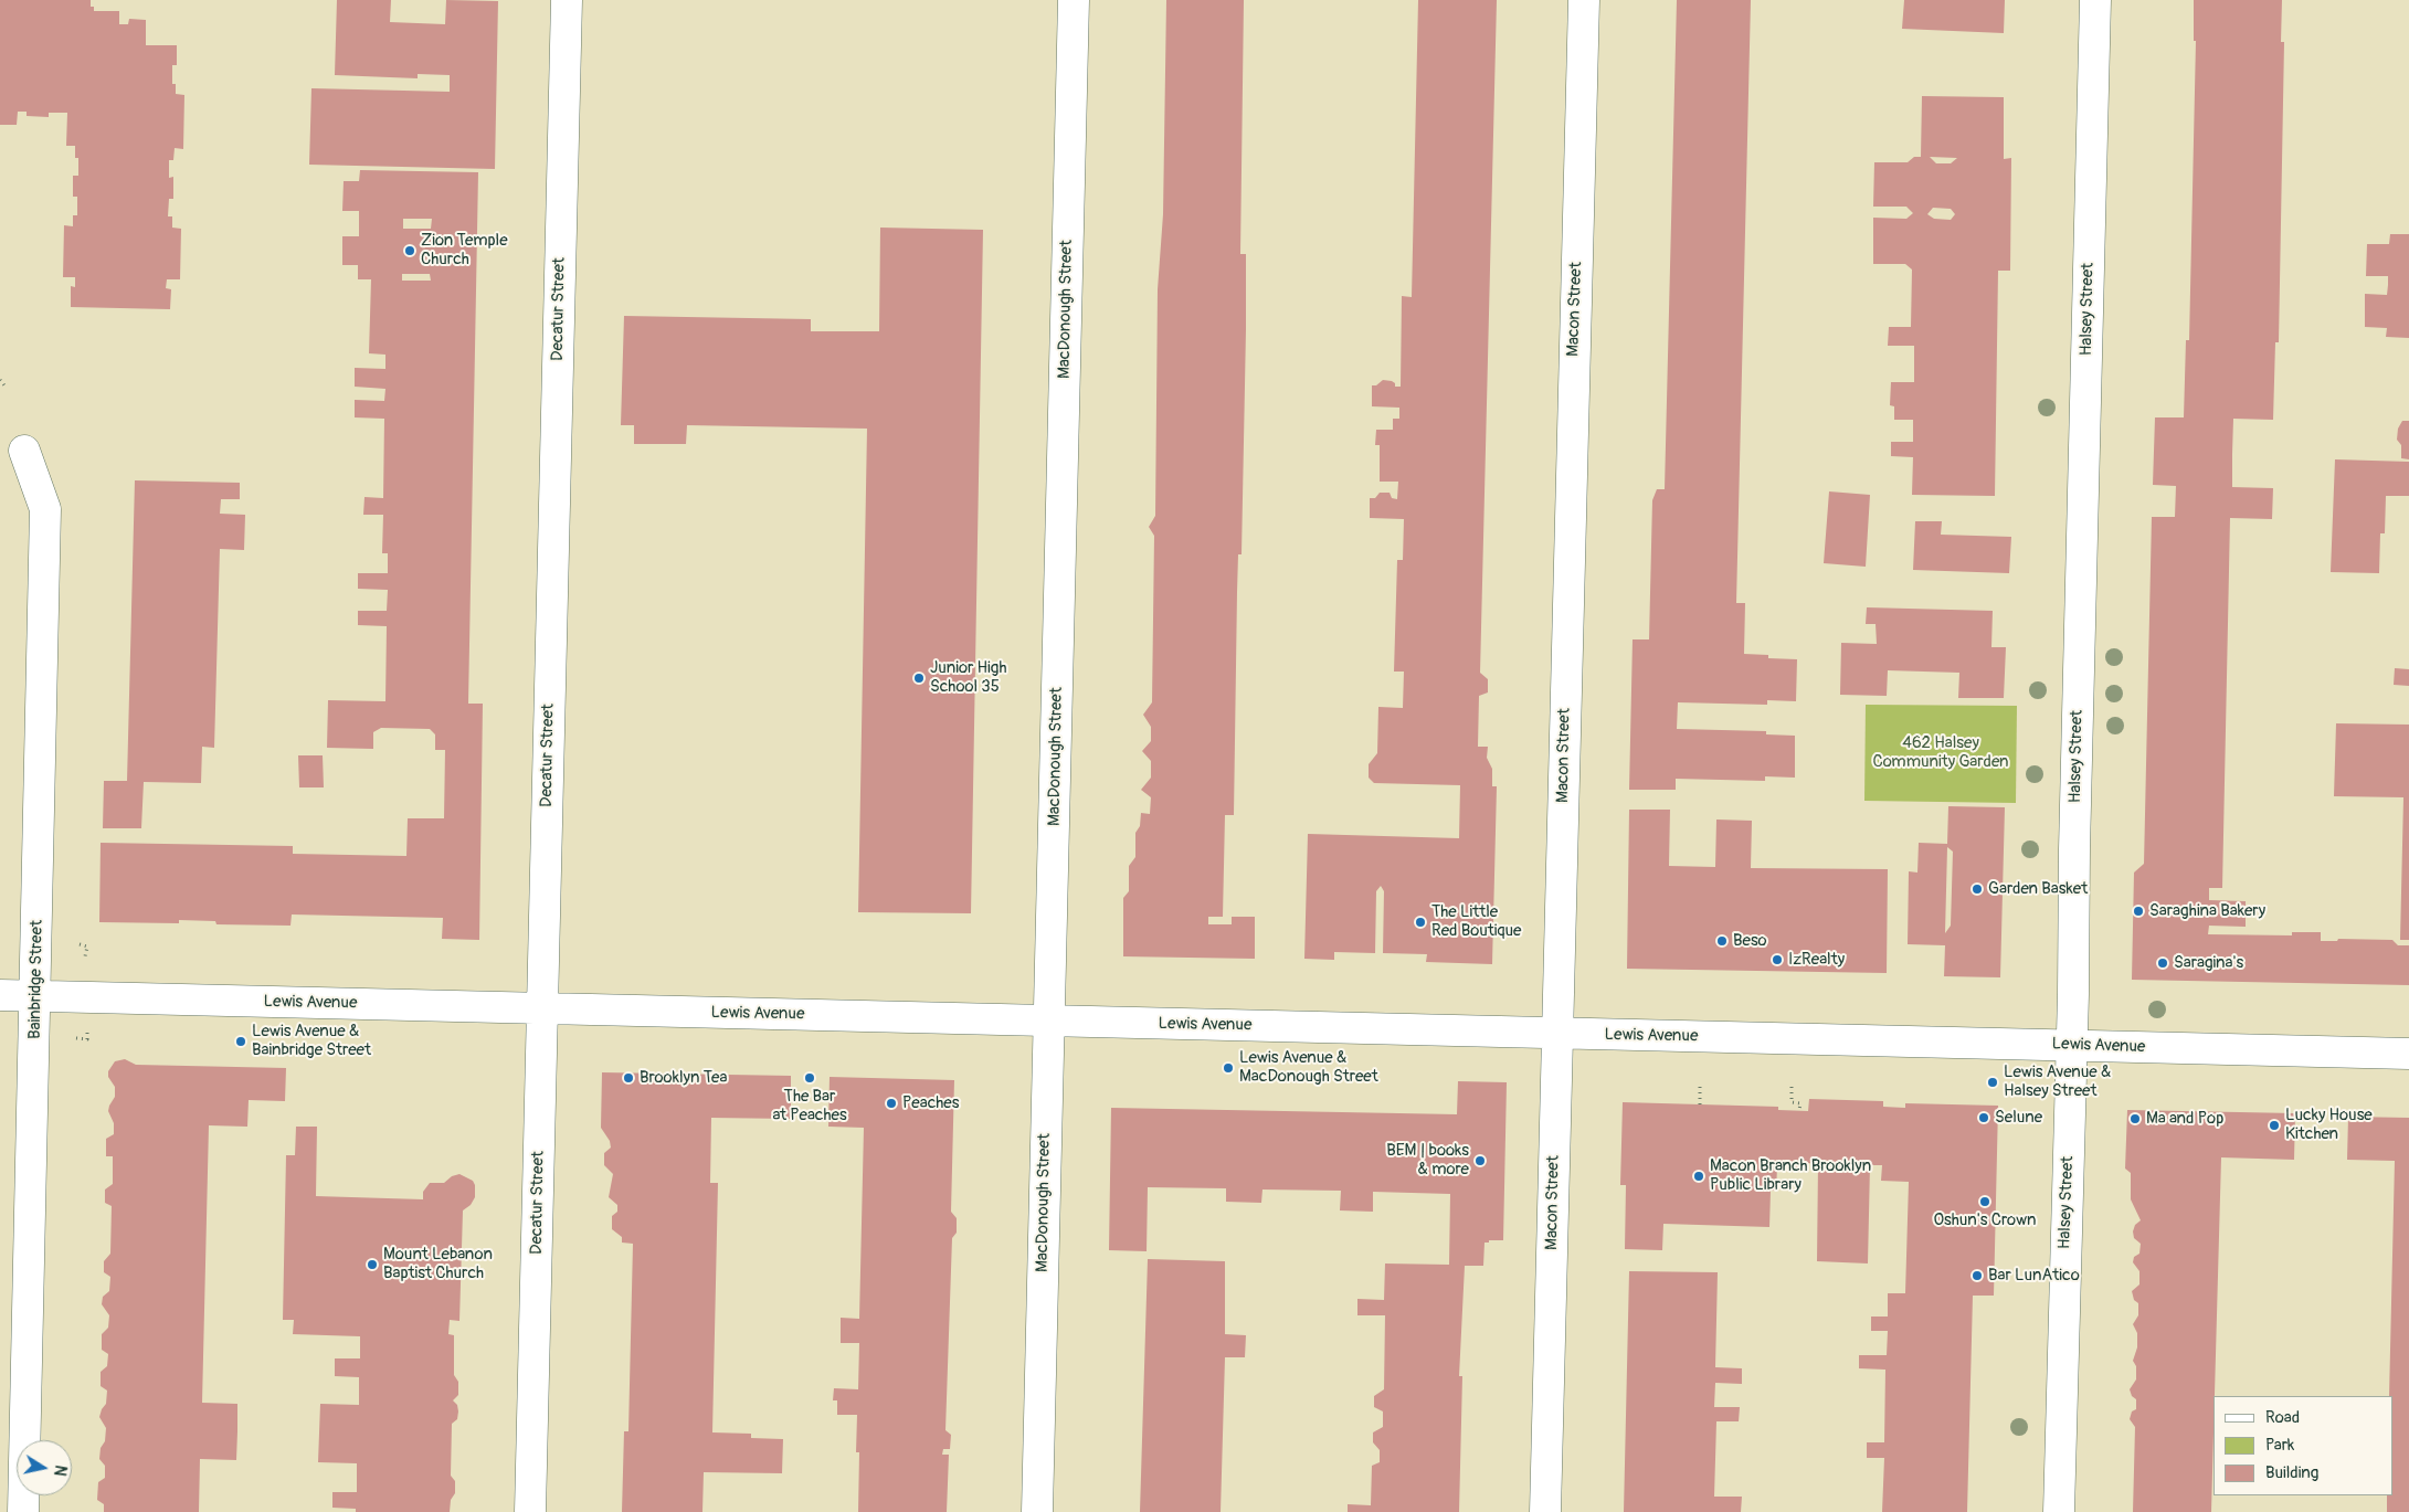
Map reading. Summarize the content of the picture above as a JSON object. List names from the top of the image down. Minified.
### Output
{"streets":{"street":["Decatur Street","MacDonough Street","Macon Street","Halsey Street","Bainbridge Street","Lewis Avenue"]},"crossings":[["Decatur Street","Lewis Avenue"],["MacDonough Street","Lewis Avenue"],["Macon Street","Lewis Avenue"],["Halsey Street","Lewis Avenue"],["Bainbridge Street","Lewis Avenue"]],"parks":["462 Halsey Community Garden"],"places":["Zion Temple Church","Junior High School 35","Garden Basket","Saraghina Bakery","The Little Red Boutique","Beso","IzRealty","Saragina's","Lewis Avenue & Bainbridge Street","Lewis Avenue & MacDonough Street","Brooklyn Tea","The Bar at Peaches","Lewis Avenue & Halsey Street","Peaches","Selune","Ma and Pop","Lucky House Kitchen","BEM | books & more","Macon Branch Brooklyn Public Library","Oshun's Crown","Mount Lebanon Baptist Church","Bar LunAtico"],"legend":["Road","Park","Building"],"north":"right"}
